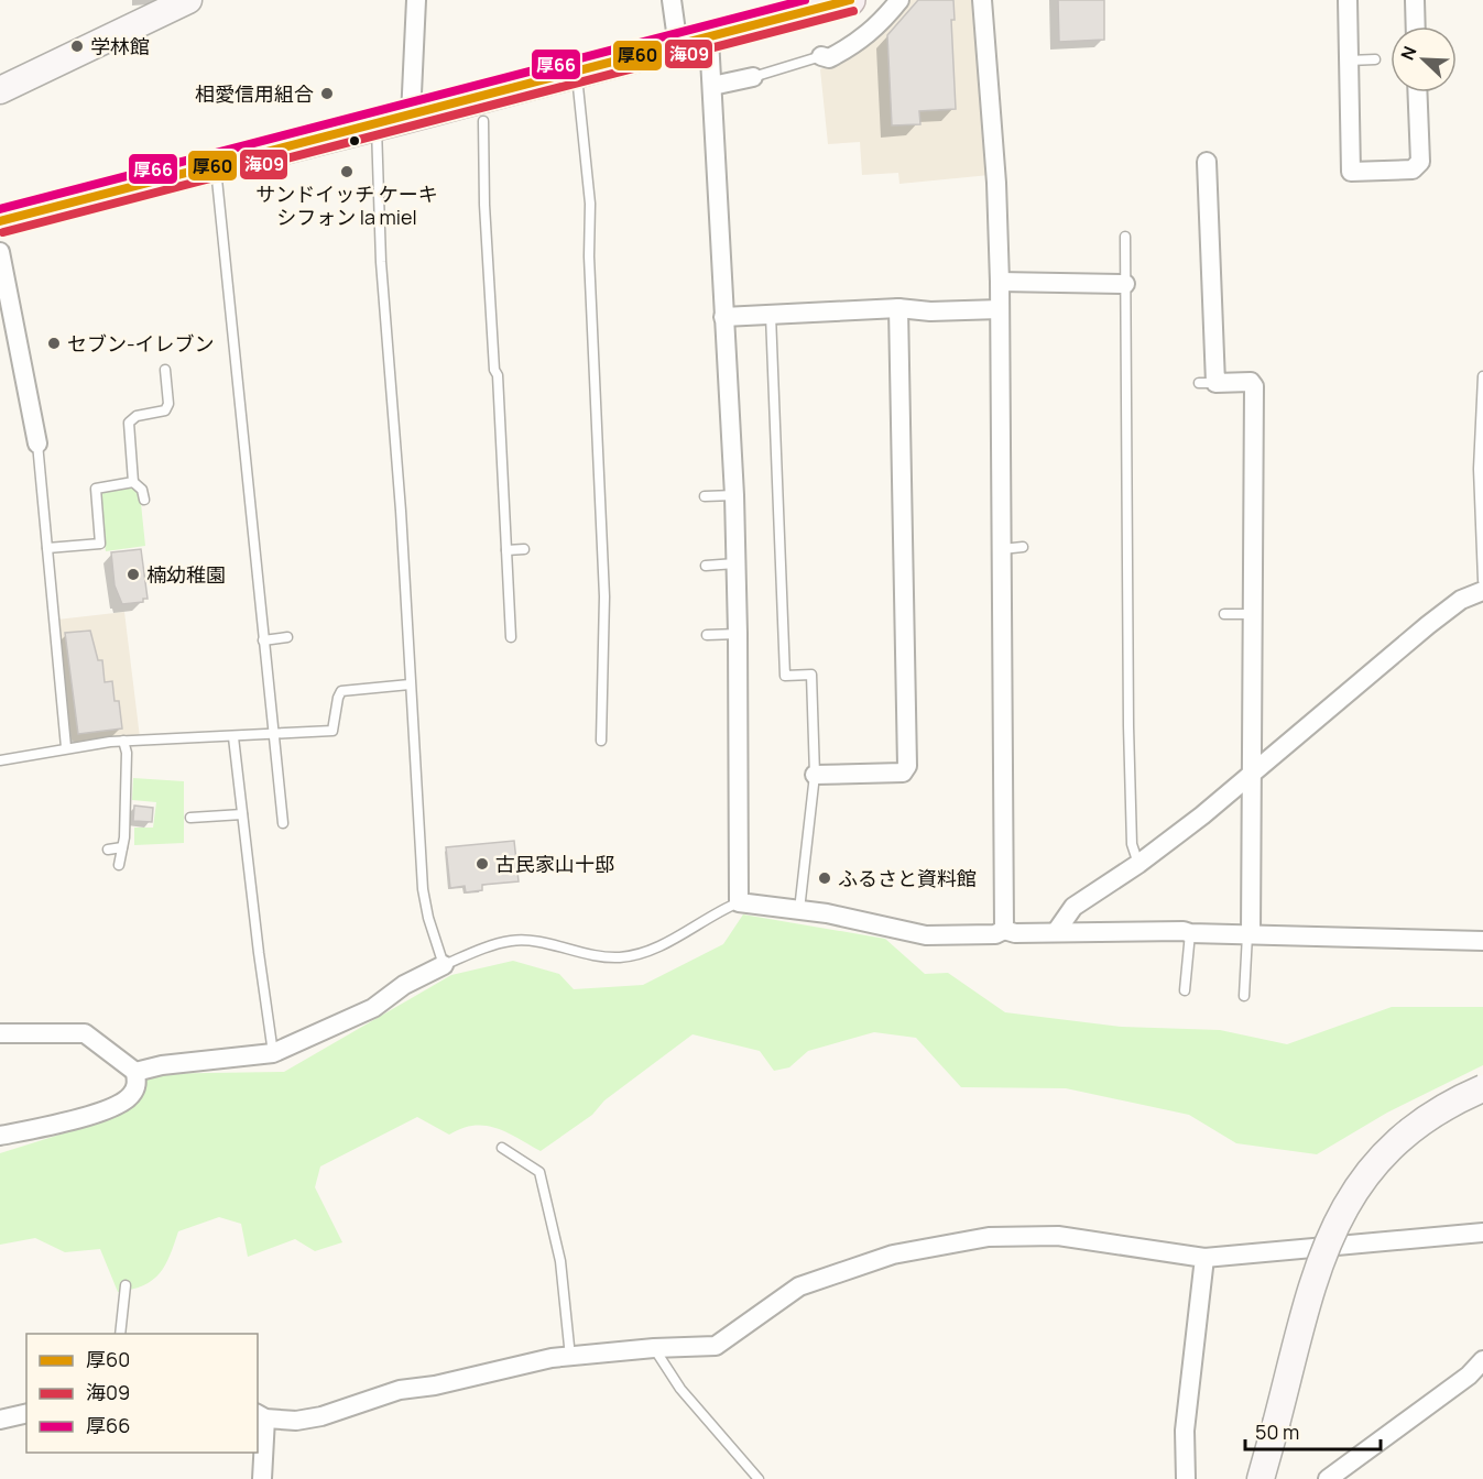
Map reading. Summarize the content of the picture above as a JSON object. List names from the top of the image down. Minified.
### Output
{"places":["学林館","相愛信用組合","サンドイッチ ケーキ シフォン la miel","セブン-イレブン","楠幼稚園","古民家山十邸","ふるさと資料館"],"lines":["transit line 厚60","transit line 厚66","transit line 海09"],"legend":["厚60","海09","厚66"],"scale_bar":"50 m","north":"top left"}
